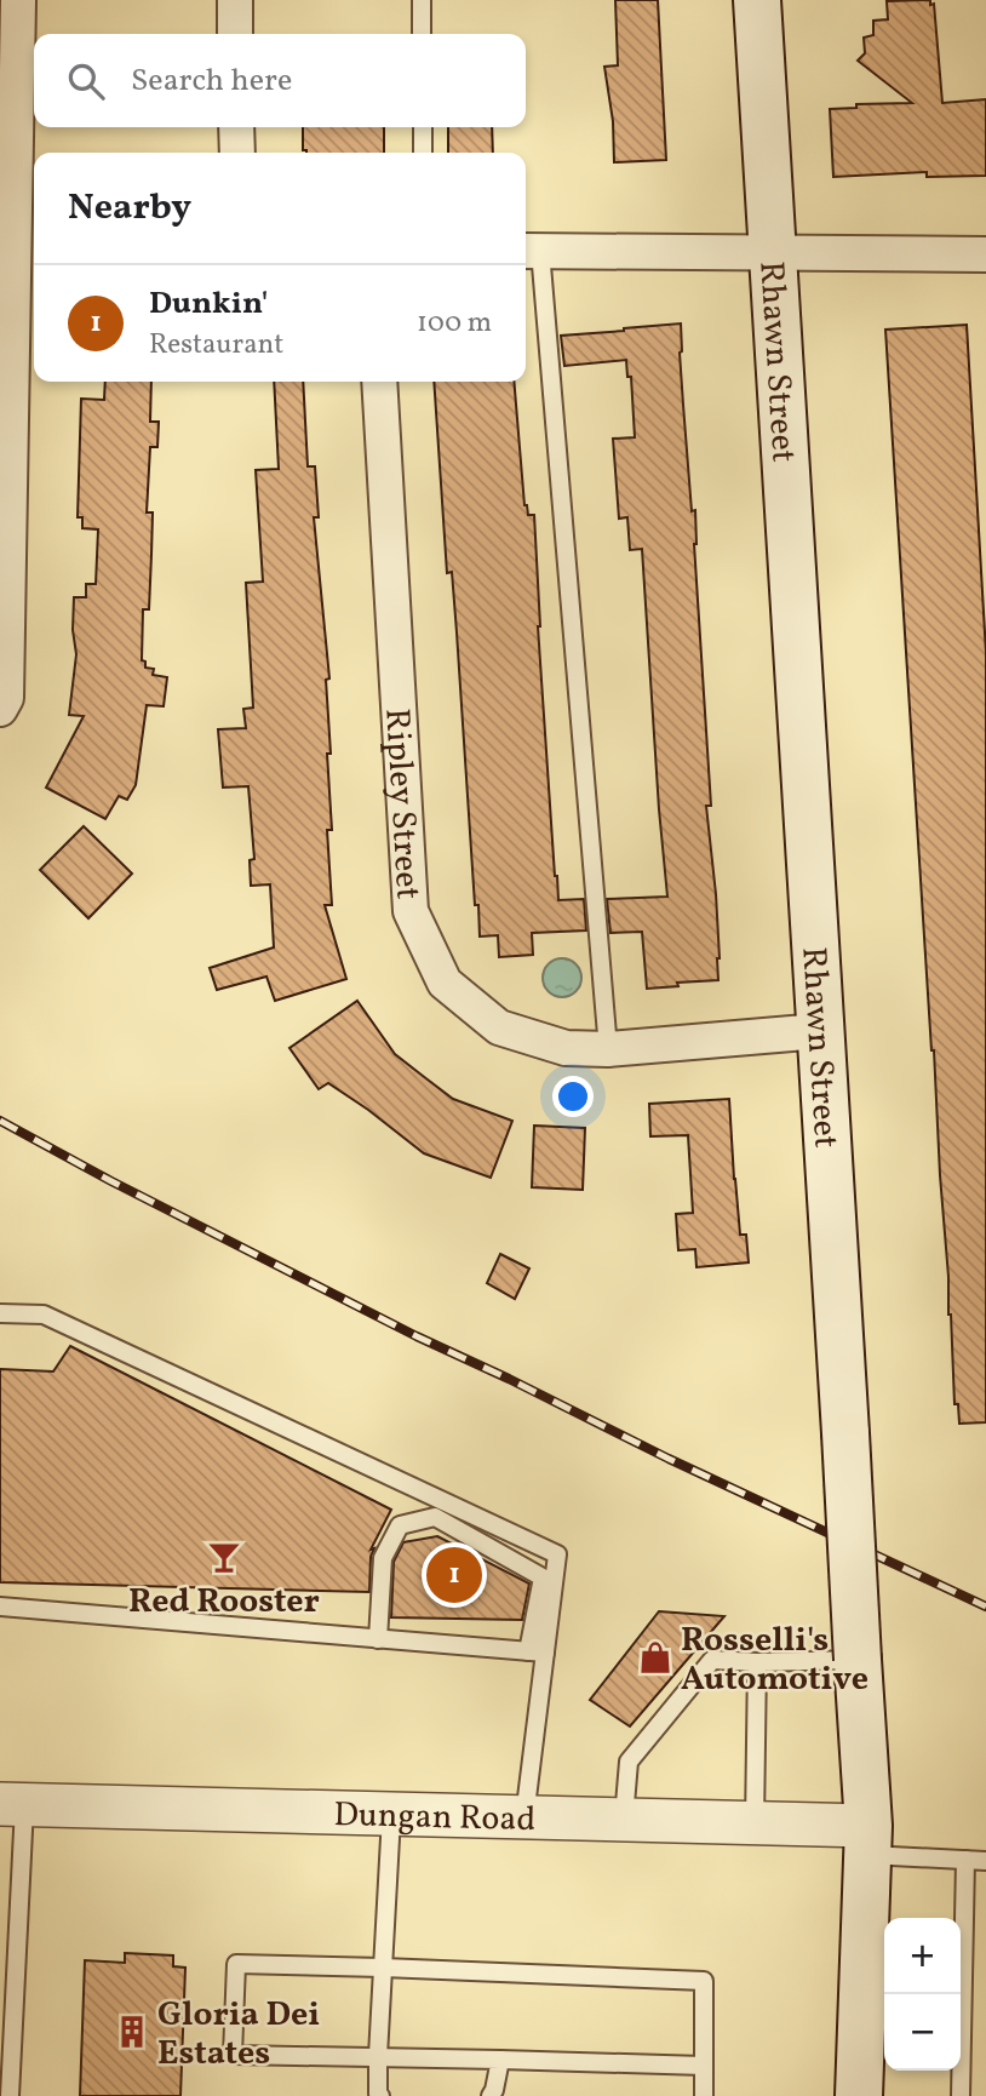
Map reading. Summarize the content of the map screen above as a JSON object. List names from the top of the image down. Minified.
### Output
{"streets":{"main road":["Rhawn Street"],"street":["Ripley Street","Dungan Road"]},"crossings":[["Rhawn Street","Ripley Street"],["Rhawn Street","Dungan Road"]],"places":{"bar":["Red Rooster"],"shop":["Rosselli's Automotive"],"building":["Gloria Dei Estates"]},"page":{"search":"Search here","heading":"Nearby","list":[{"mark":"1","name":"Dunkin'","note":"Restaurant","value":"100 m"}],"pins":"1","map_buttons":["+","−"]}}
